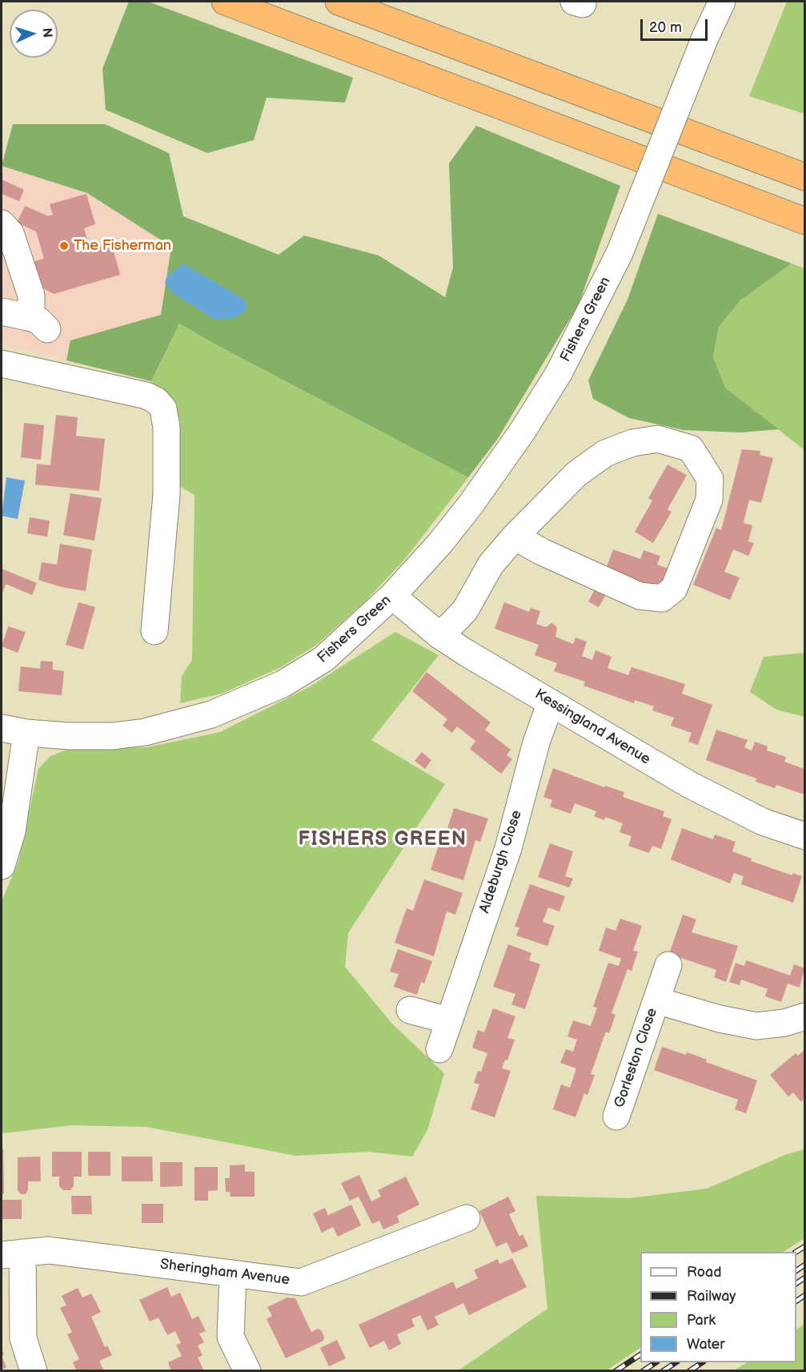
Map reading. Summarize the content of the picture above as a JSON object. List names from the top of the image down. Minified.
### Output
{"streets":{"street":["Fishers Green","Kessingland Avenue","Aldeburgh Close","Gorleston Close","Sheringham Avenue"]},"crossings":[["Fishers Green","Kessingland Avenue"],["Kessingland Avenue","Aldeburgh Close"]],"districts":["FISHERS GREEN"],"places":["The Fisherman"],"legend":["Road","Railway","Park","Water"],"scale_bar":"20 m","north":"right"}
